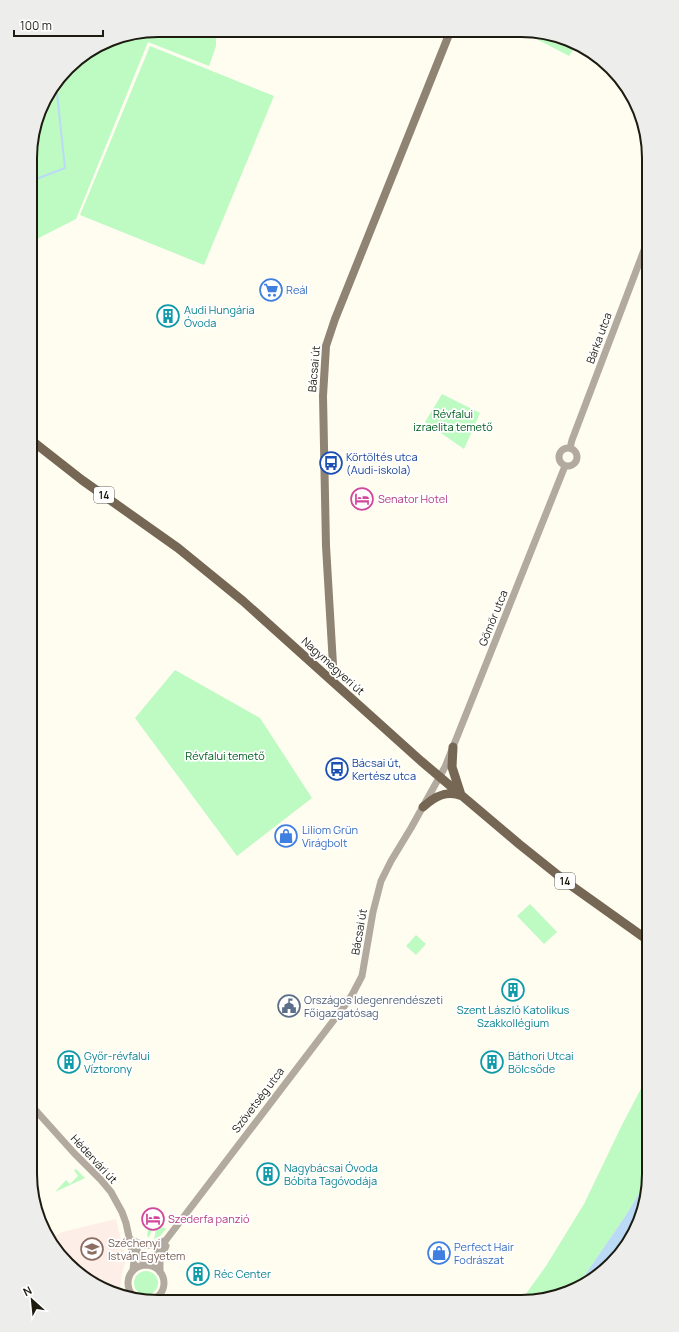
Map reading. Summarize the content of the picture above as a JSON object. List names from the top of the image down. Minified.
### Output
{"streets":{"main road":["Bácsai út","14","Nagymegyeri út"],"street":["Bárka utca","Gömör utca","Szövetség utca","Hédervári út"]},"crossings":[["Bárka utca","Gömör utca"],["Bácsai út","Gömör utca"],["Bácsai út","Nagymegyeri út"],["Bácsai út","Szövetség utca"],["Gömör utca","Nagymegyeri út"],["Szövetség utca","Hédervári út"]],"parks":["Révfalui izraelita temető","Révfalui temető"],"places":{"supermarket":["Reál"],"building":["Audi Hungária Óvoda","Szent László Katolikus Szakkollégium","Győr-révfalui Víztorony","Báthori Utcai Bölcsőde","Nagybácsai Óvoda Bóbita Tagóvodája","Réc Center"],"bus stop":["Körtöltés utca (Audi-iskola)","Bácsai út, Kertész utca"],"hotel":["Senator Hotel","Szederfa panzió"],"shop":["Liliom Grün Virágbolt","Perfect Hair Fodrászat"],"public building":["Országos Idegenrendészeti Főigazgatósag"],"school or university":["Széchenyi István Egyetem"]},"scale_bar":"100 m","north":"top left"}
